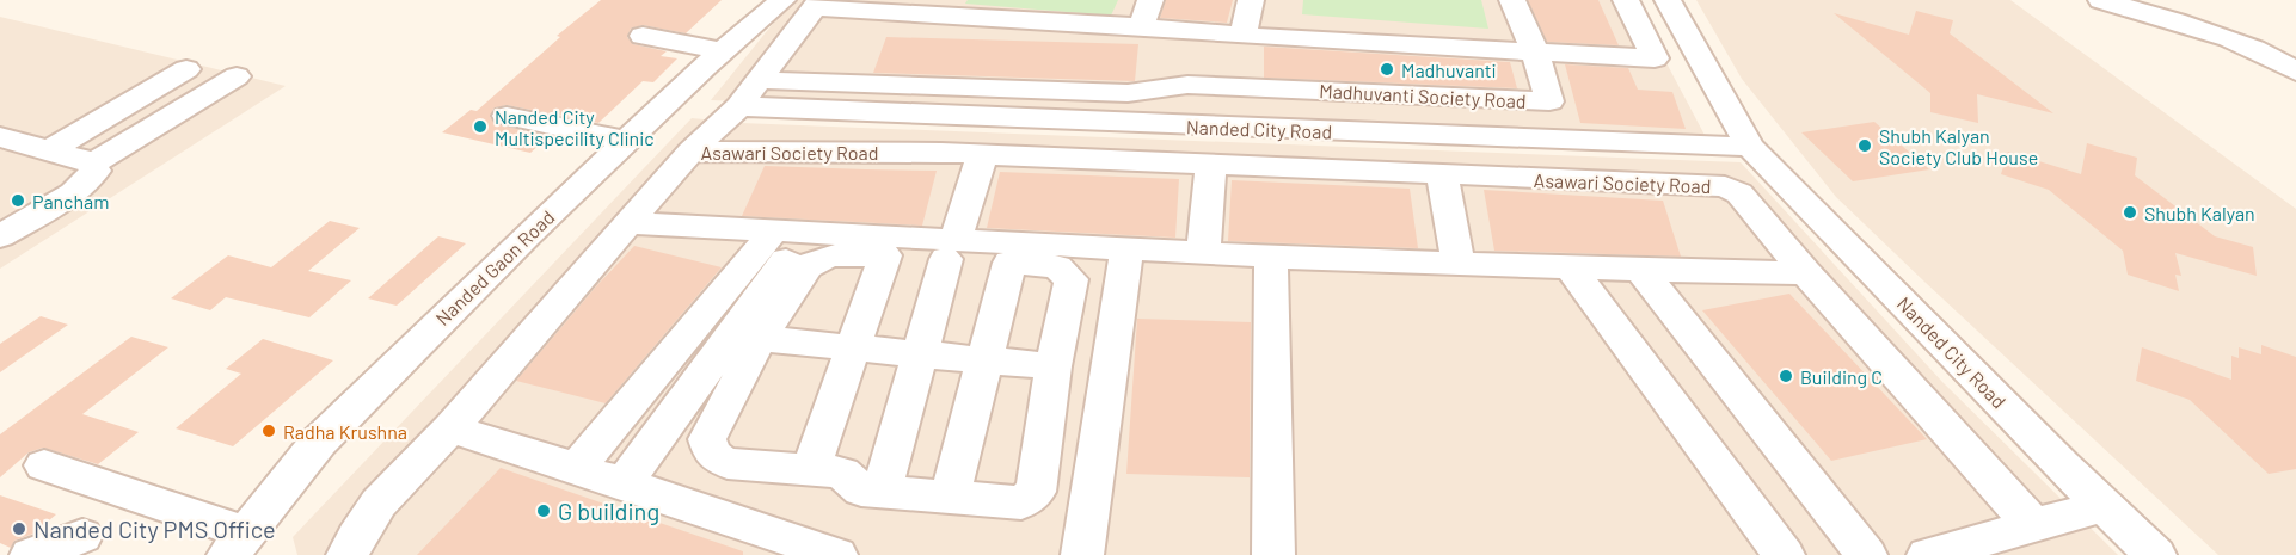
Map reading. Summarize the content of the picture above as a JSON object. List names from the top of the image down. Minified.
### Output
{"streets":{"street":["Madhuvanti Society Road","Nanded City Road","Asawari Society Road","Nanded Gaon Road"]},"places":["Madhuvanti","Nanded City Multispecility Clinic","Shubh Kalyan Society Club House","Pancham","Shubh Kalyan","Building C","Radha Krushna","G building","Nanded City PMS Office"]}
